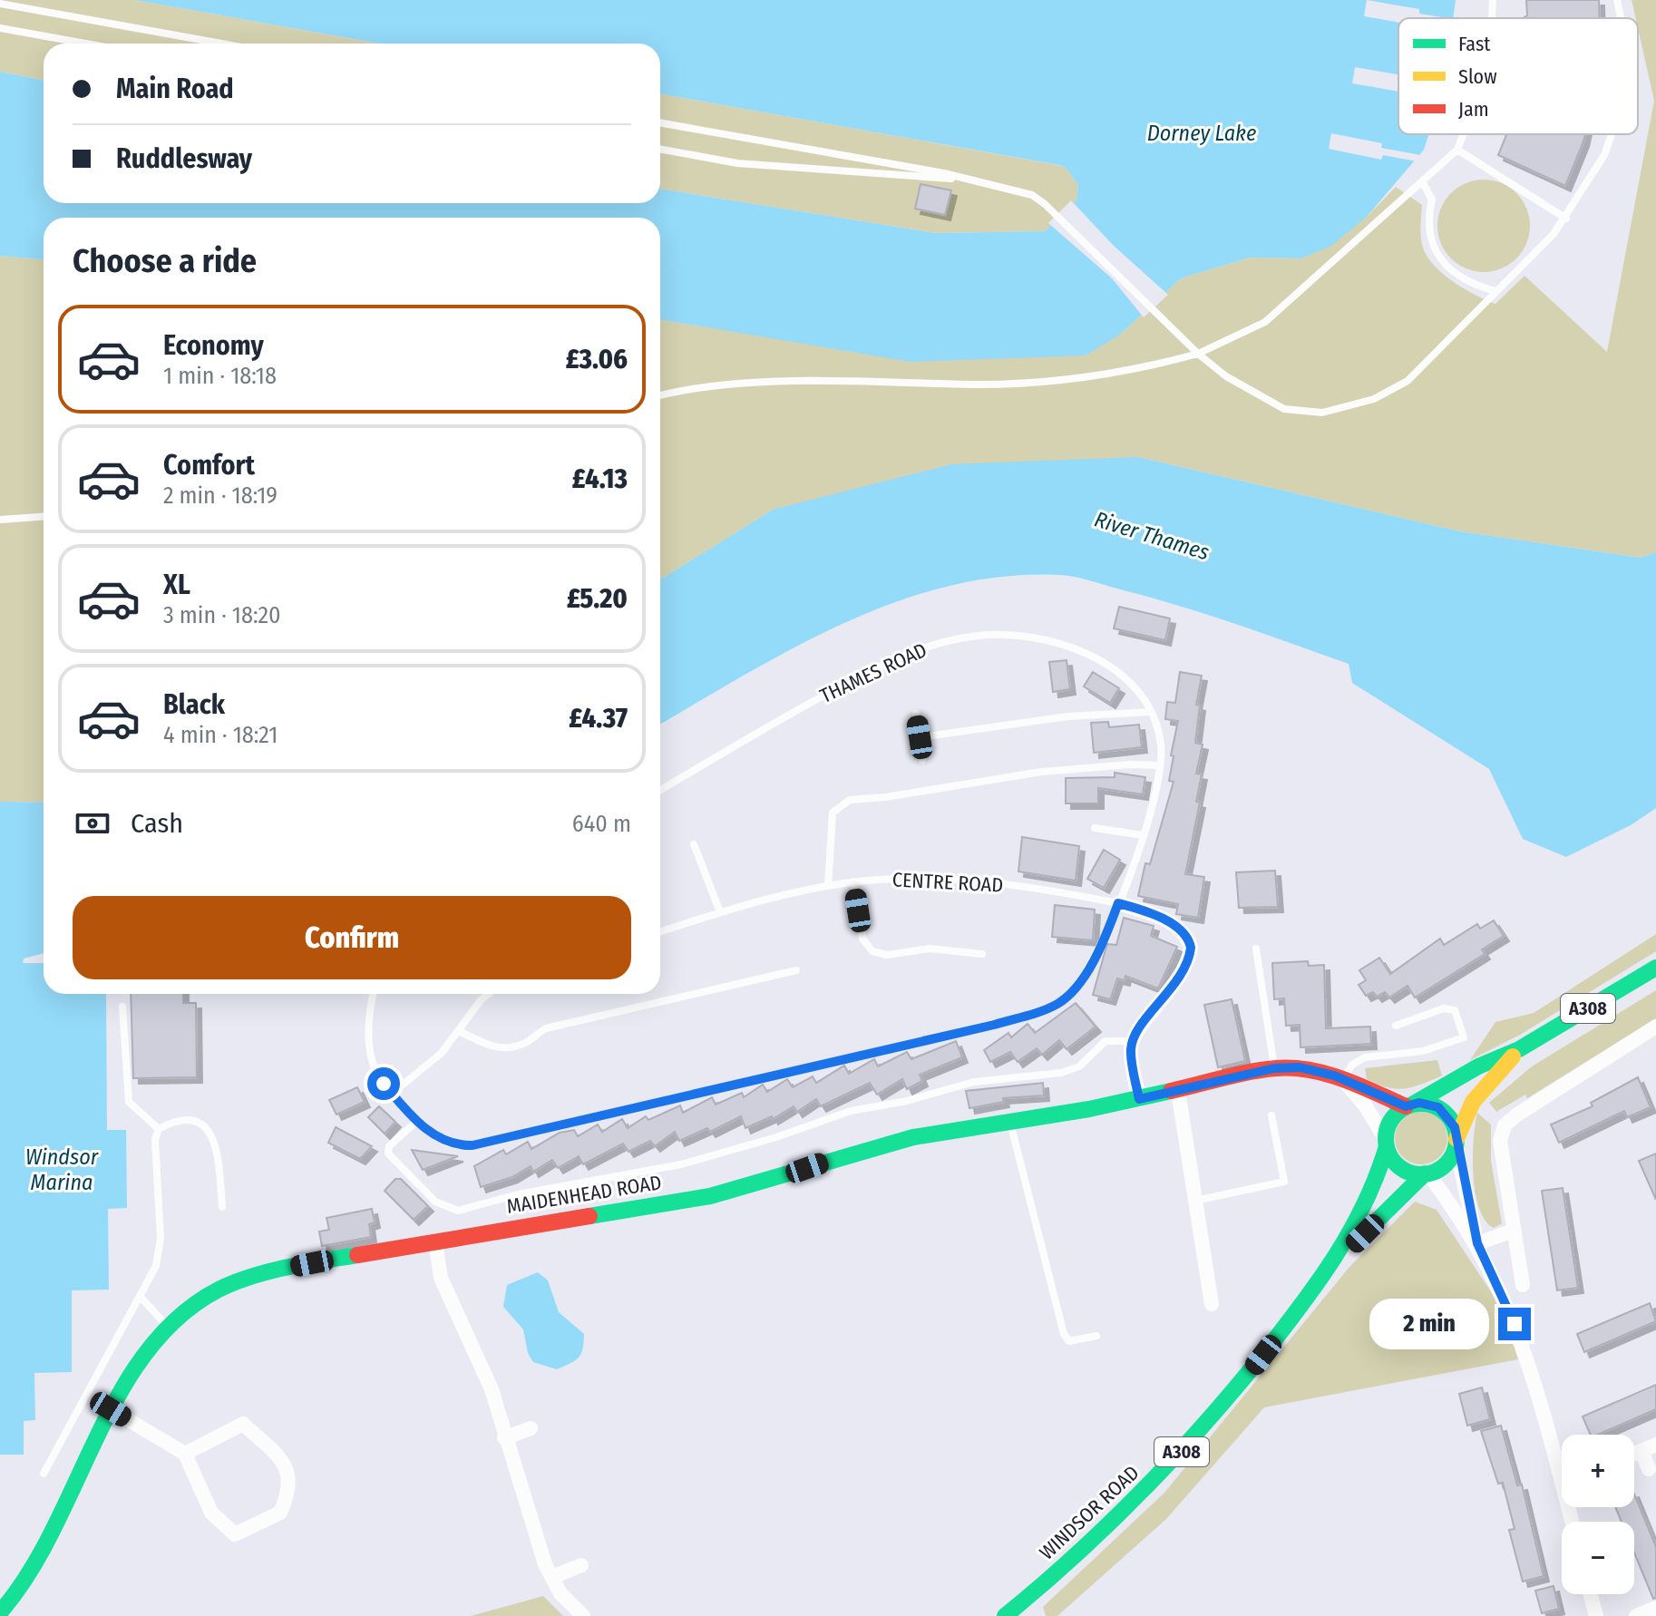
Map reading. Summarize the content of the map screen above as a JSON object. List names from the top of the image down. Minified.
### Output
{"streets":{"street":["A308","MAIDENHEAD ROAD","WINDSOR ROAD"],"lane":["THAMES ROAD","CENTRE ROAD"]},"crossings":[["THAMES ROAD","CENTRE ROAD"],["A308","MAIDENHEAD ROAD"],["A308","WINDSOR ROAD"],["MAIDENHEAD ROAD","WINDSOR ROAD"]],"water":["Dorney Lake","River Thames","Windsor Marina"],"legend":["Fast","Slow","Jam"],"page":{"banner":["Main Road","Ruddlesway"],"heading":"Choose a ride","list":[{"name":"Economy","note":"1 min · 18:18","value":"£3.06"},{"name":"Comfort","note":"2 min · 18:19","value":"£4.13"},{"name":"XL","note":"3 min · 18:20","value":"£5.20"},{"name":"Black","note":"4 min · 18:21","value":"£4.37"}],"pay":["Cash","640 m"],"buttons":"Confirm","bubble":"2 min","map_buttons":["+","−"]}}
